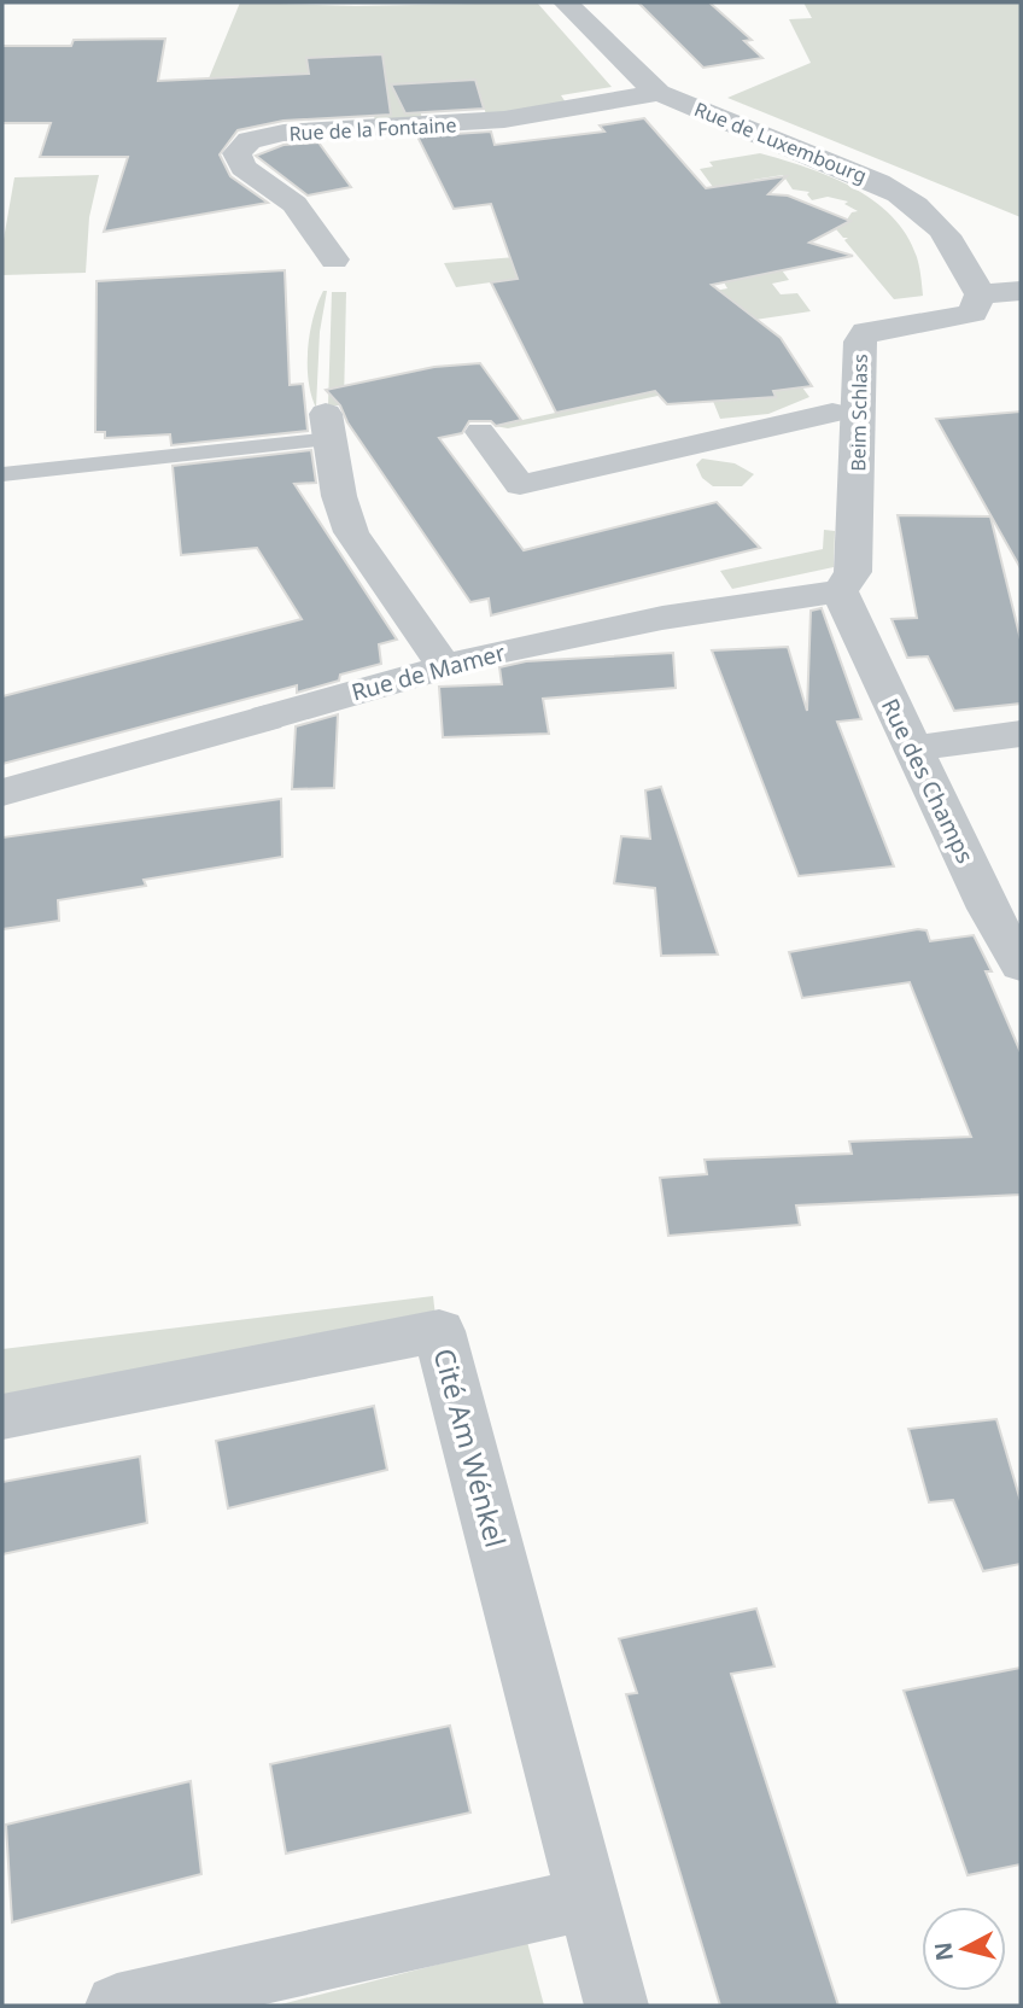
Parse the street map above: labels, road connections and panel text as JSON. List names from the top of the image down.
{
  "streets": {
    "street": [
      "Rue de la Fontaine",
      "Rue de Luxembourg",
      "Beim Schlass",
      "Rue de Mamer",
      "Rue des Champs",
      "Cité Am Wénkel"
    ]
  },
  "crossings": [
    ["Rue de la Fontaine", "Rue de Luxembourg"],
    ["Rue de Luxembourg", "Beim Schlass"],
    ["Beim Schlass", "Rue de Mamer"],
    ["Beim Schlass", "Rue des Champs"],
    ["Rue de Mamer", "Rue des Champs"]
  ],
  "north": "left"
}
